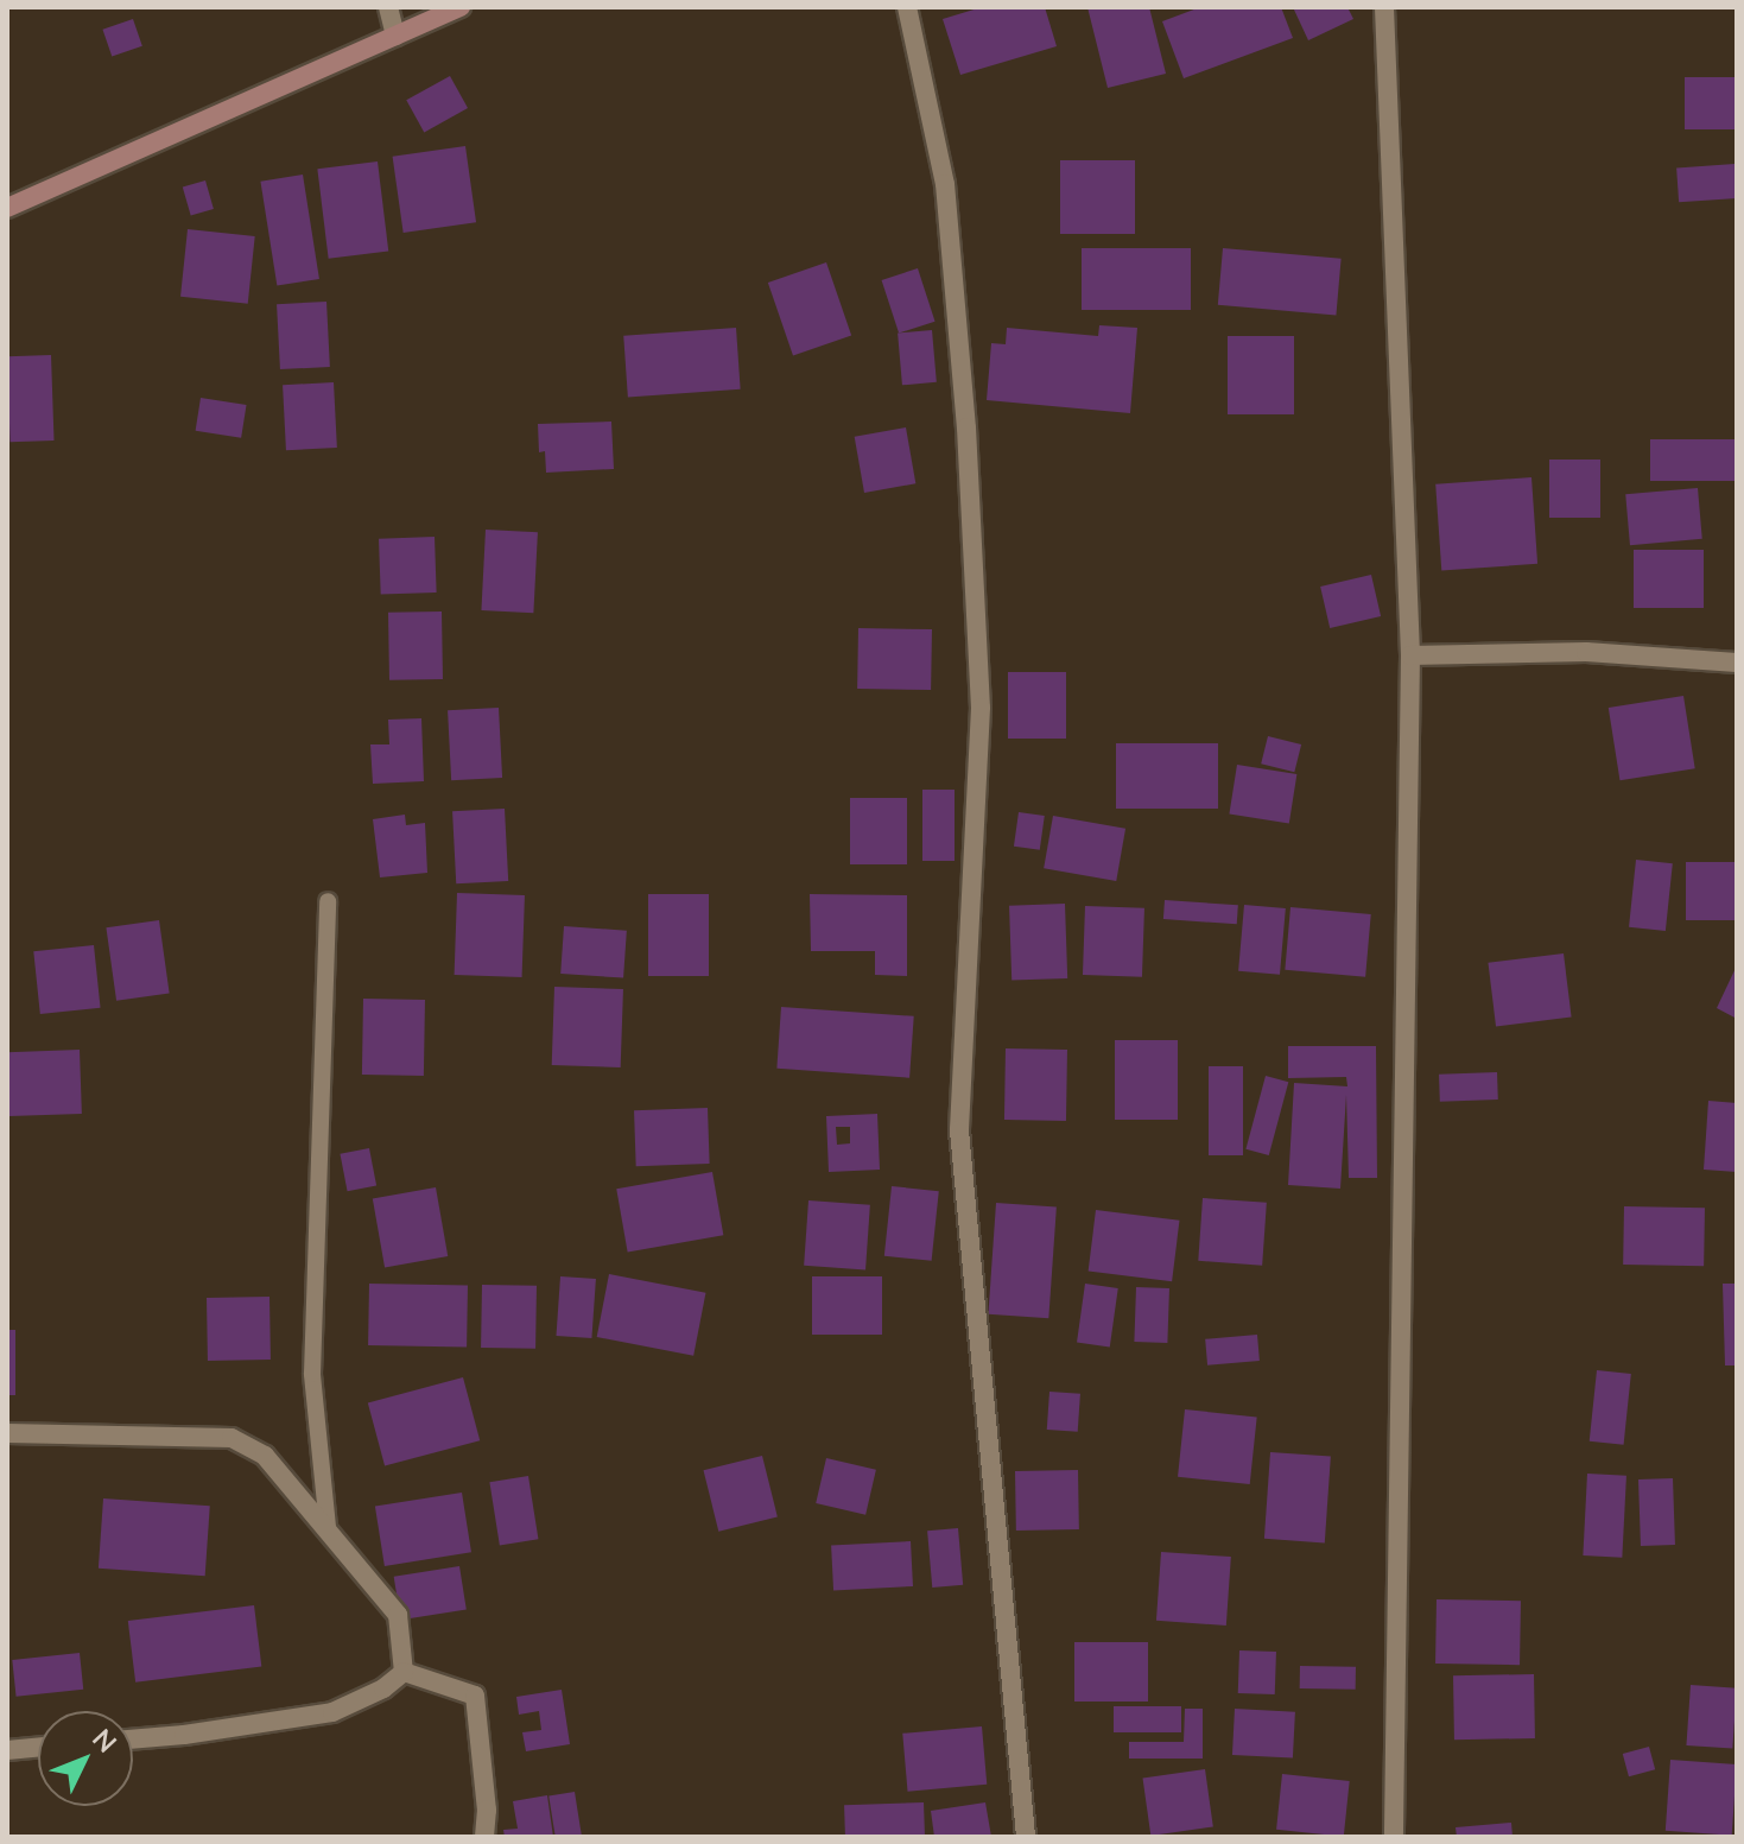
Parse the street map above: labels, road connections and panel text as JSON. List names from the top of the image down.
{
  "north": "top right"
}
